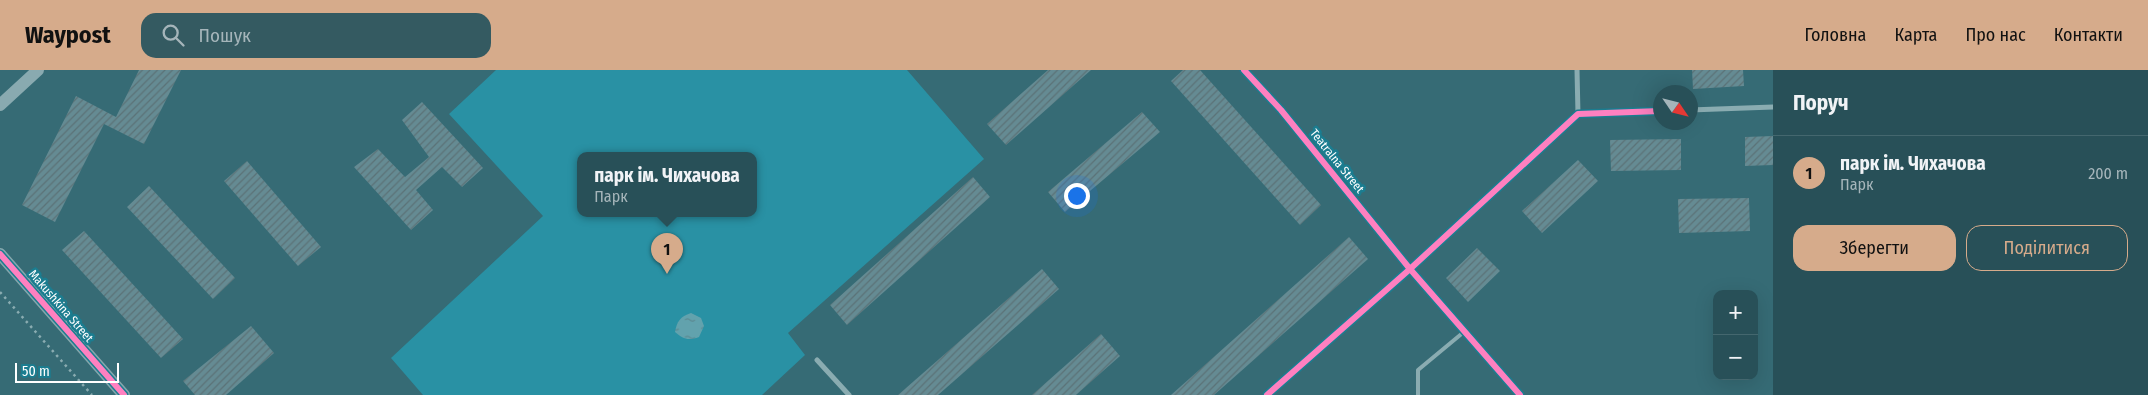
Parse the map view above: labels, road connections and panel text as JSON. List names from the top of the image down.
{
  "streets": {
    "street": ["Teatralna Street", "Makushkina Street"]
  },
  "scale_bar": "50 m",
  "north": "bottom right",
  "page": {
    "header": "Waypost",
    "search": "Пошук",
    "nav": [
      "Головна",
      "Карта",
      "Про нас",
      "Контакти"
    ],
    "heading": "Поруч",
    "list": [
      {
        "mark": "1",
        "name": "парк ім. Чихачова",
        "note": "Парк",
        "value": "200 m"
      }
    ],
    "popup": ["парк ім. Чихачова", "Парк"],
    "buttons": ["Зберегти", "Поділитися"],
    "pins": "1",
    "map_buttons": ["+", "−"],
    "scale": "50 m"
  }
}
